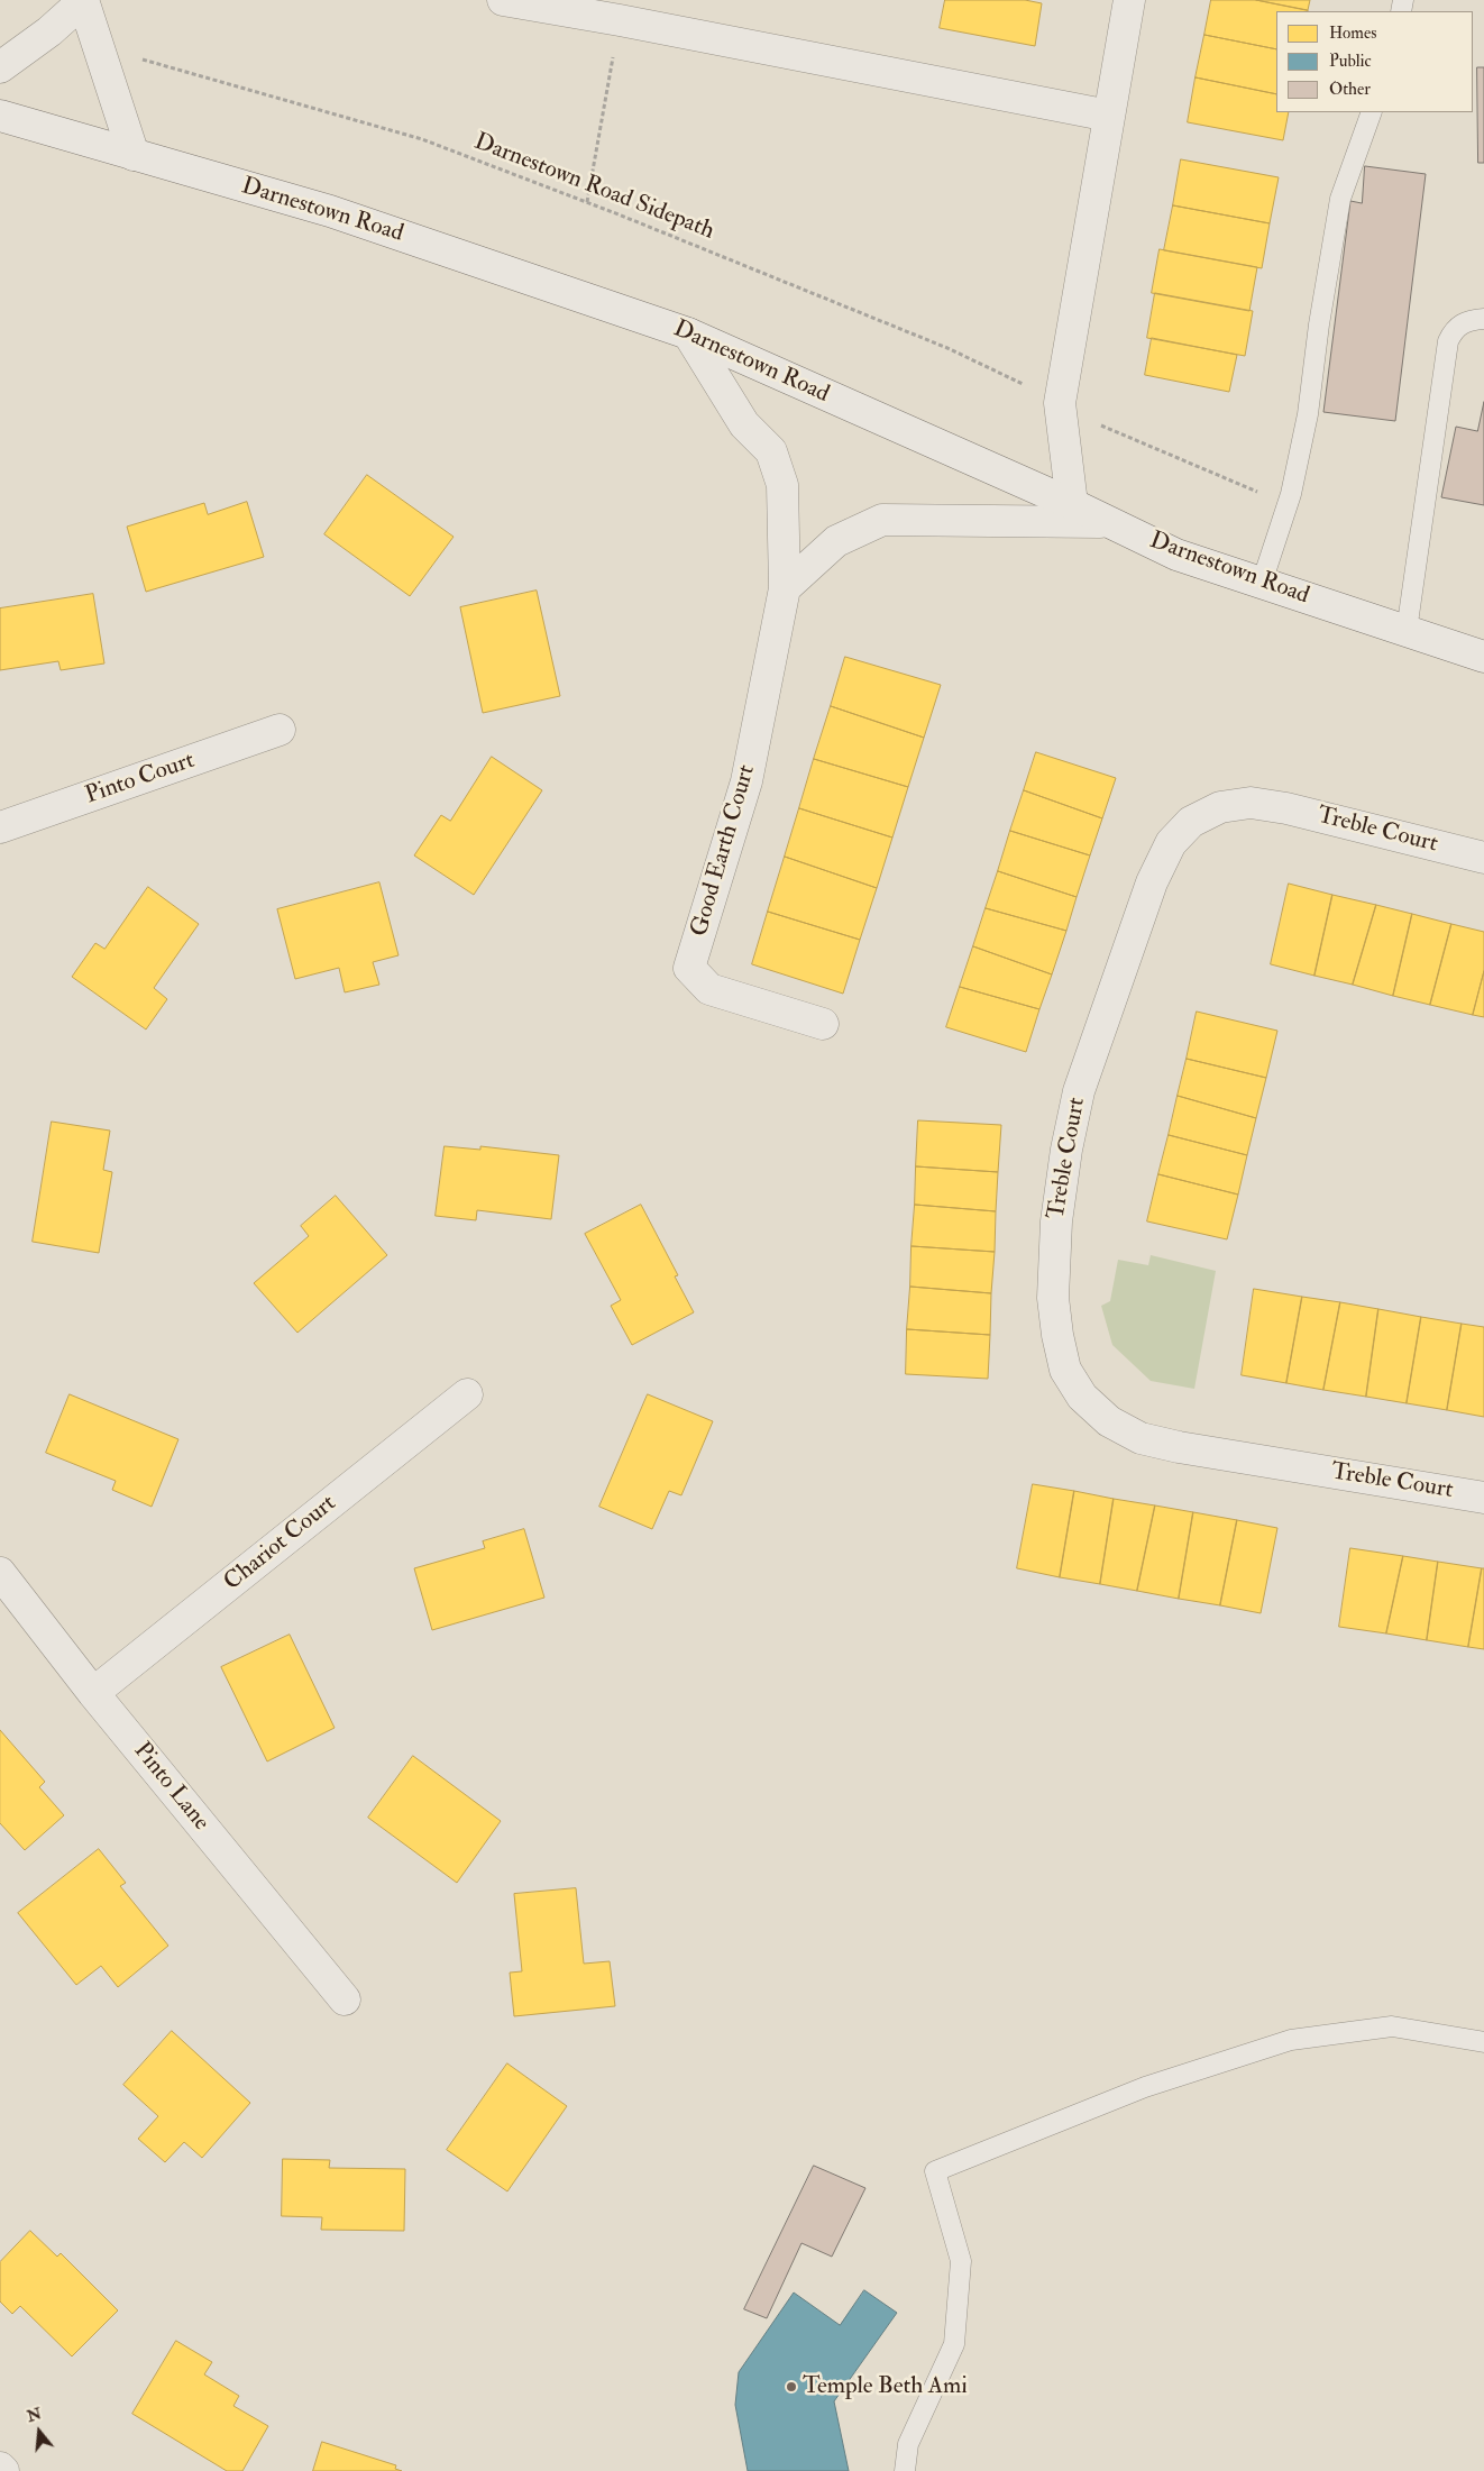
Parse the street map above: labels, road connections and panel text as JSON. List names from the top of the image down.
{
  "streets": {
    "street": [
      "Darnestown Road",
      "Pinto Court",
      "Treble Court",
      "Good Earth Court",
      "Chariot Court",
      "Pinto Lane"
    ],
    "path": ["Darnestown Road Sidepath"]
  },
  "crossings": [
    ["Darnestown Road", "Good Earth Court"],
    ["Chariot Court", "Pinto Lane"]
  ],
  "places": ["Temple Beth Ami"],
  "legend": ["Homes", "Public", "Other"],
  "north": "top"
}
